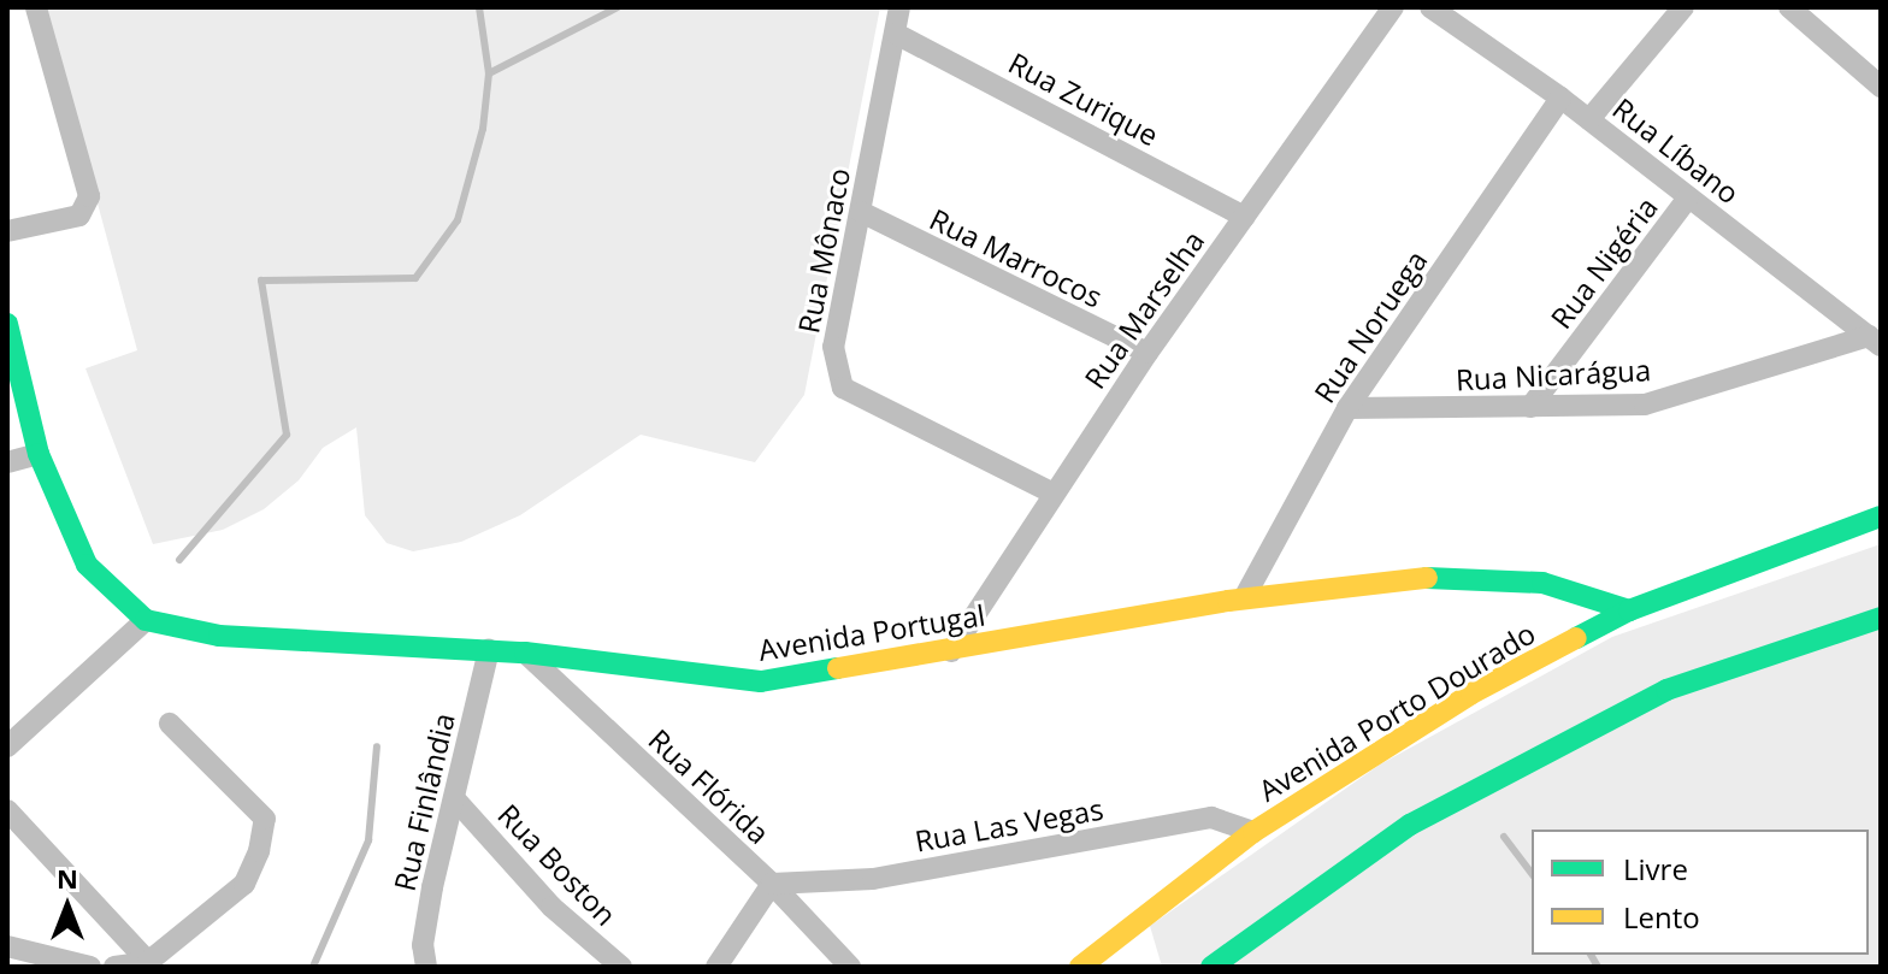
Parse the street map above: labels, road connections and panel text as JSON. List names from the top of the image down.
{
  "streets": {
    "street": [
      "Rua Zurique",
      "Rua Líbano",
      "Rua Mônaco",
      "Rua Marrocos",
      "Rua Nigéria",
      "Rua Marselha",
      "Rua Noruega",
      "Rua Nicarágua",
      "Avenida Portugal",
      "Avenida Porto Dourado",
      "Rua Flórida",
      "Rua Finlândia",
      "Rua Las Vegas",
      "Rua Boston"
    ]
  },
  "crossings": [
    ["Rua Zurique", "Rua Mônaco"],
    ["Rua Zurique", "Rua Marselha"],
    ["Rua Líbano", "Rua Nigéria"],
    ["Rua Líbano", "Rua Noruega"],
    ["Rua Líbano", "Rua Nicarágua"],
    ["Rua Mônaco", "Rua Marrocos"],
    ["Rua Mônaco", "Rua Marselha"],
    ["Rua Marrocos", "Rua Marselha"],
    ["Rua Nigéria", "Rua Nicarágua"],
    ["Rua Marselha", "Avenida Portugal"],
    ["Rua Noruega", "Rua Nicarágua"],
    ["Rua Noruega", "Avenida Portugal"],
    ["Avenida Portugal", "Avenida Porto Dourado"],
    ["Avenida Portugal", "Rua Flórida"],
    ["Avenida Portugal", "Rua Finlândia"],
    ["Avenida Porto Dourado", "Rua Las Vegas"],
    ["Rua Flórida", "Rua Las Vegas"],
    ["Rua Finlândia", "Rua Boston"]
  ],
  "legend": ["Livre", "Lento"],
  "north": "top"
}
